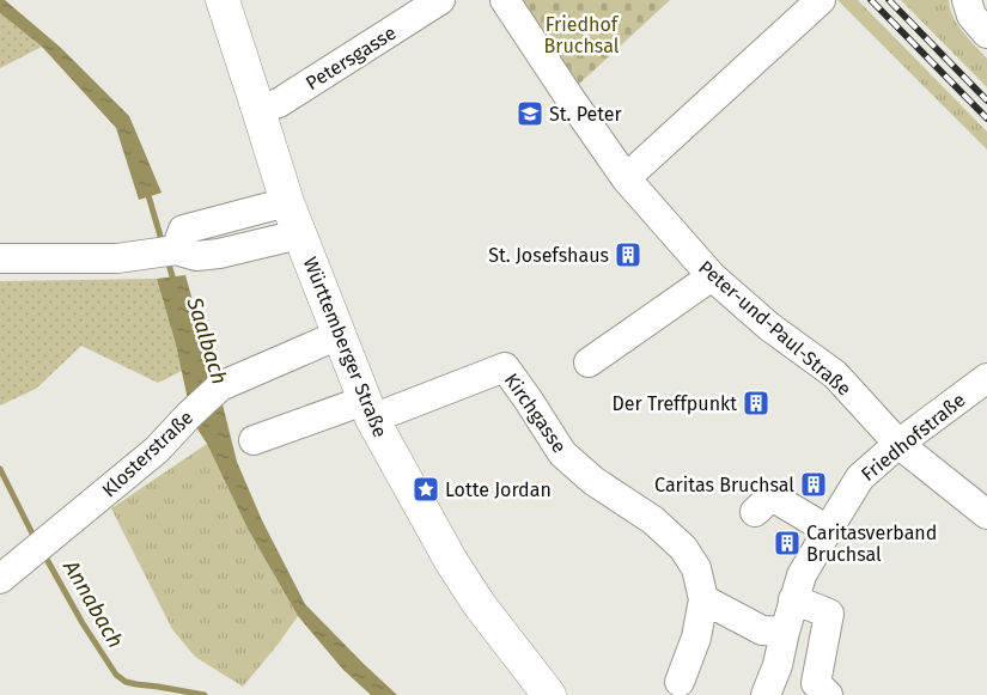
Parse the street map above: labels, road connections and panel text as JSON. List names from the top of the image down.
{
  "streets": {
    "main road": ["Württemberger Straße"],
    "street": [
      "Petersgasse",
      "Peter-und-Paul-Straße",
      "Kirchgasse",
      "Friedhofstraße",
      "Klosterstraße"
    ]
  },
  "crossings": [
    ["Petersgasse", "Württemberger Straße"],
    ["Peter-und-Paul-Straße", "Friedhofstraße"],
    ["Württemberger Straße", "Kirchgasse"],
    ["Württemberger Straße", "Klosterstraße"]
  ],
  "water": ["Saalbach", "Annabach"],
  "parks": ["Friedhof Bruchsal"],
  "places": {
    "school or university": ["St. Peter"],
    "building": [
      "St. Josefshaus",
      "Der Treffpunkt",
      "Caritas Bruchsal",
      "Caritasverband Bruchsal"
    ],
    "place": ["Lotte Jordan"]
  }
}
